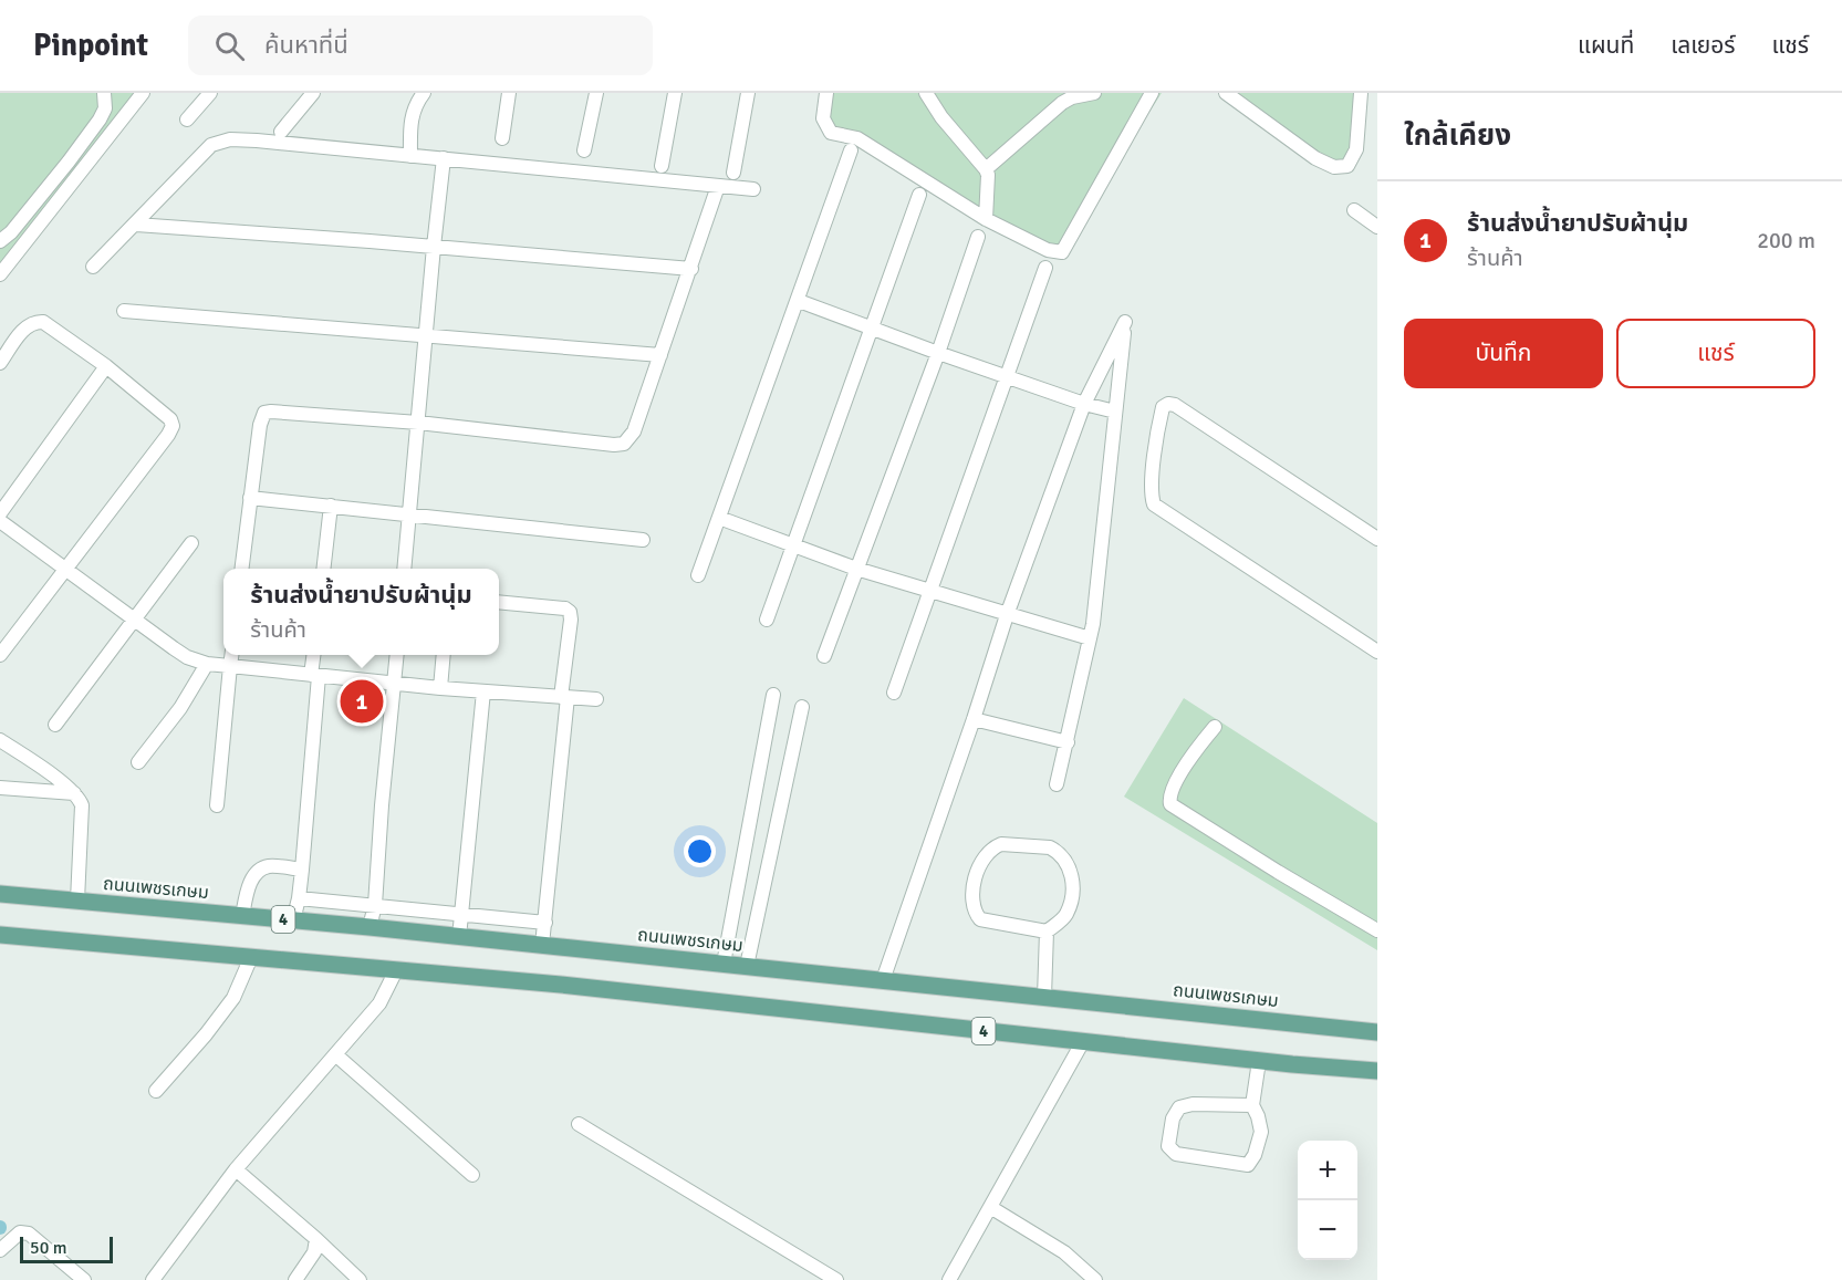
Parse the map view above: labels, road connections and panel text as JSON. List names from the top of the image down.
{
  "streets": {
    "main road": ["ถนนเพชรเกษม", "4"]
  },
  "scale_bar": "50 m",
  "page": {
    "header": "Pinpoint",
    "search": "ค้นหาที่นี่",
    "nav": ["แผนที่", "เลเยอร์", "แชร์"],
    "heading": "ใกล้เคียง",
    "list": [
      {
        "mark": "1",
        "name": "ร้านส่งน้ำยาปรับผ้านุ่ม",
        "note": "ร้านค้า",
        "value": "200 m"
      }
    ],
    "buttons": ["บันทึก", "แชร์"],
    "popup": ["ร้านส่งน้ำยาปรับผ้านุ่ม", "ร้านค้า"],
    "pins": "1",
    "map_buttons": ["+", "−"],
    "scale": "50 m"
  }
}
